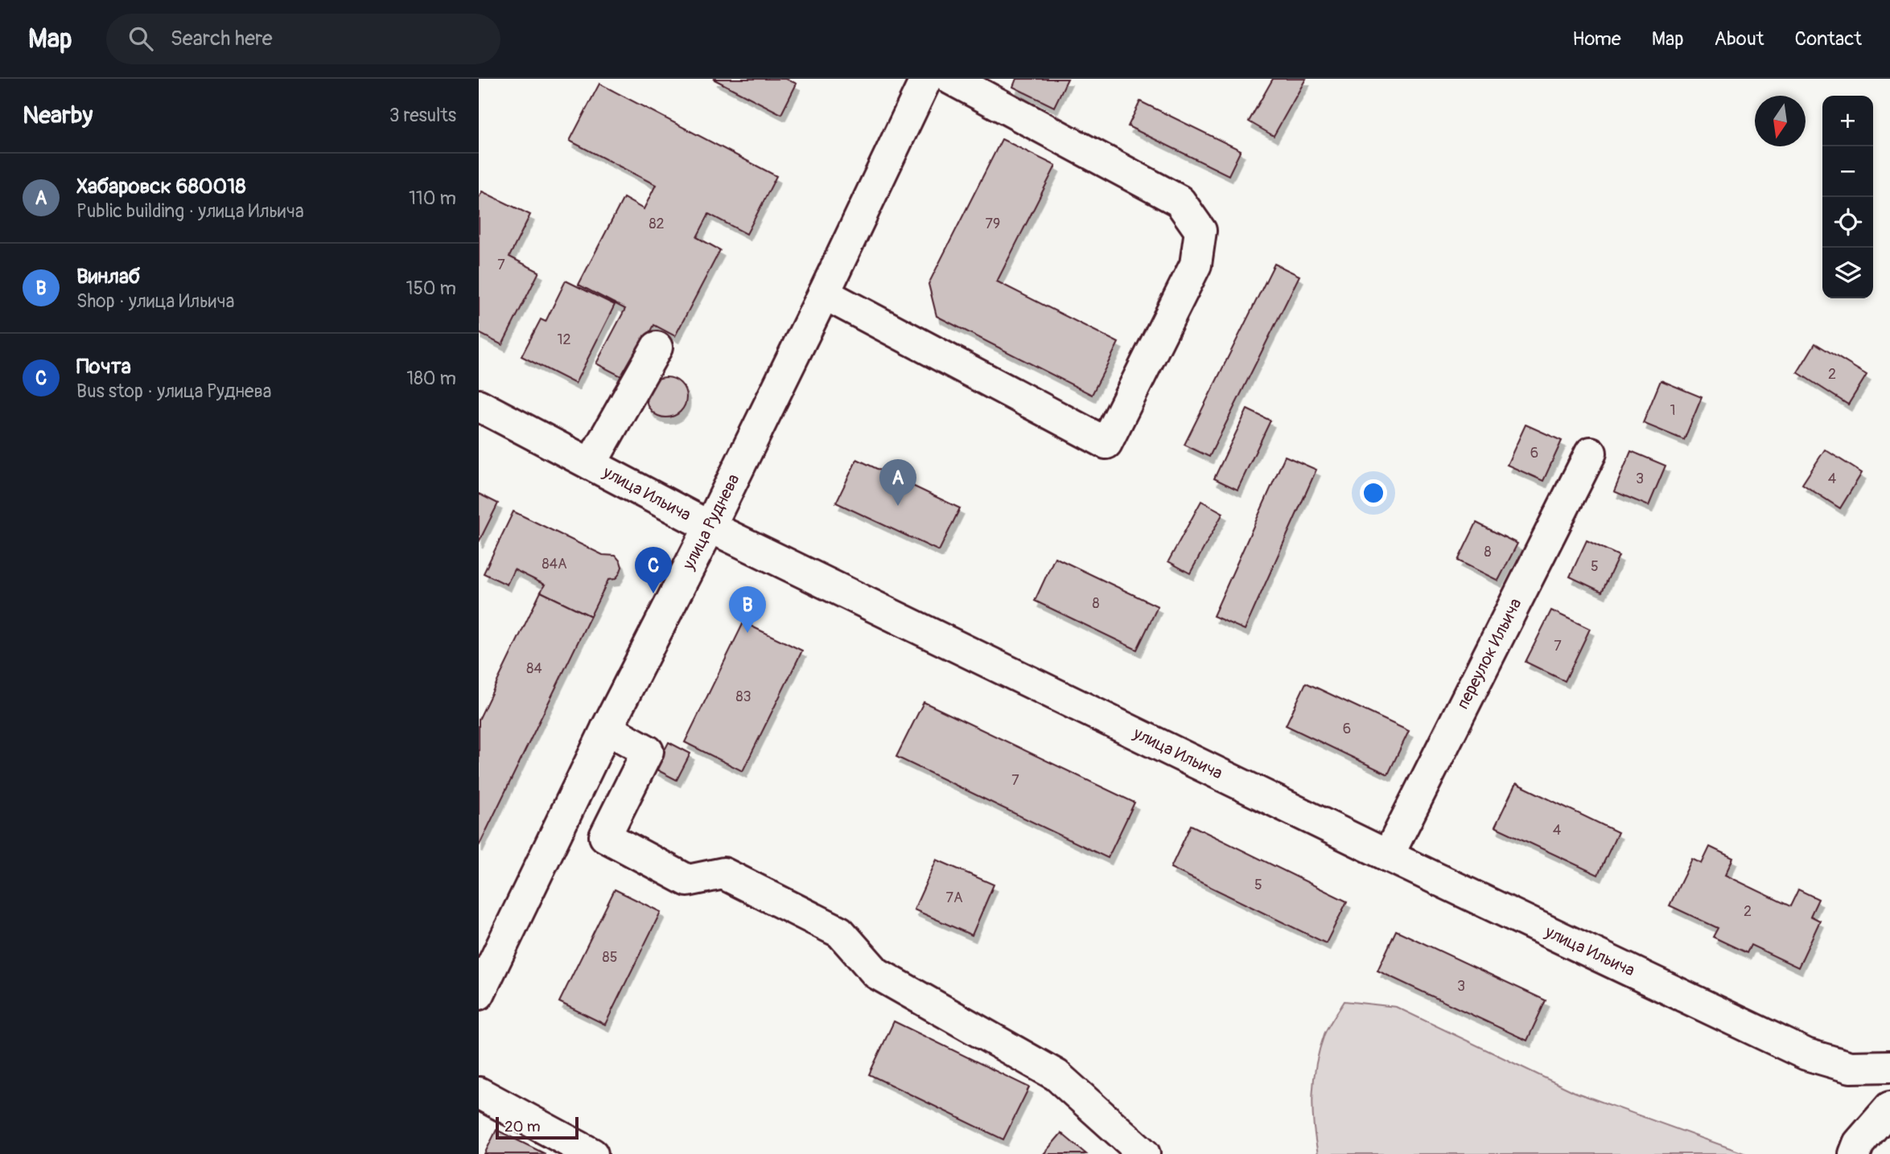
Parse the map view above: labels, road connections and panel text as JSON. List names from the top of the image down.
{
  "streets": {
    "street": ["улица Ильича", "улица Руднева", "переулок Ильича"]
  },
  "crossings": [
    ["улица Ильича", "улица Руднева"],
    ["улица Ильича", "переулок Ильича"]
  ],
  "house_numbers": [
    "82",
    "79",
    "7",
    "12",
    "2",
    "1",
    "6",
    "3",
    "4",
    "8",
    "84А",
    "5",
    "8",
    "7",
    "84",
    "83",
    "6",
    "7",
    "4",
    "5",
    "7А",
    "2",
    "85",
    "3"
  ],
  "scale_bar": "20 m",
  "north": "bottom",
  "page": {
    "header": "Map",
    "search": "Search here",
    "nav": [
      "Home",
      "Map",
      "About",
      "Contact"
    ],
    "heading": ["Nearby", "3 results"],
    "map_buttons": ["+", "−"],
    "list": [
      {
        "mark": "A",
        "name": "Хабаровск 680018",
        "note": "Public building · улица Ильича",
        "value": "110 m"
      },
      {
        "mark": "B",
        "name": "Винлаб",
        "note": "Shop · улица Ильича",
        "value": "150 m"
      },
      {
        "mark": "C",
        "name": "Почта",
        "note": "Bus stop · улица Руднева",
        "value": "180 m"
      }
    ],
    "pins": ["A", "C", "B"],
    "scale": "20 m"
  }
}
